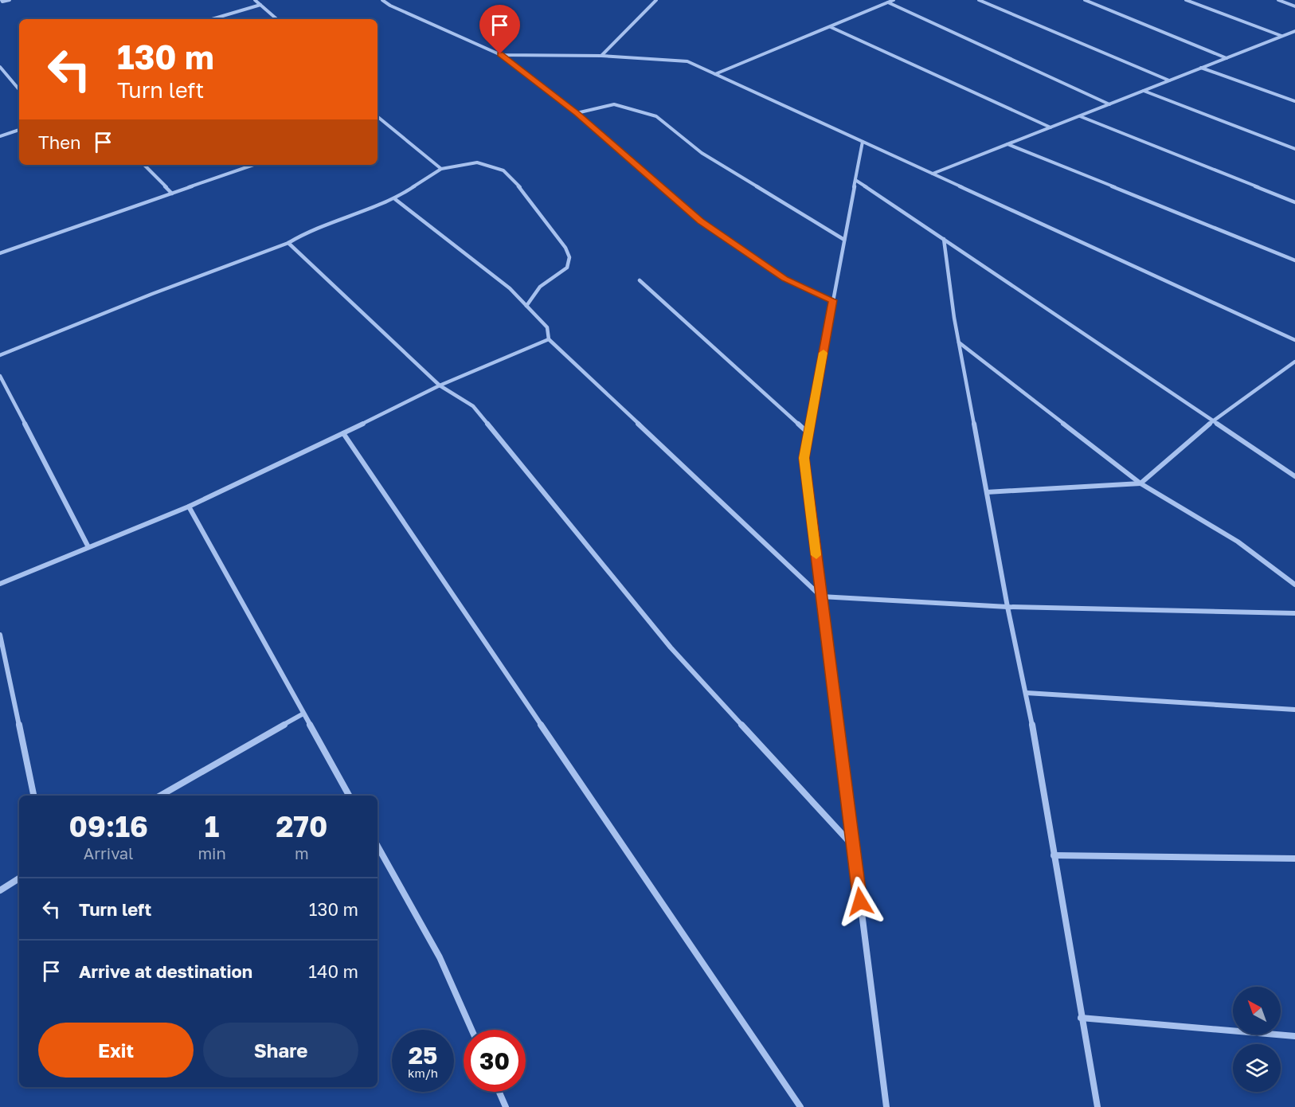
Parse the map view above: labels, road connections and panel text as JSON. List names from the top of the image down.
{
  "north": "top left",
  "page": {
    "turn": ["130 m", "Turn left"],
    "then": "Then",
    "eta": [
      "09:16",
      "Arrival",
      "1",
      "min",
      "270",
      "m"
    ],
    "list": [
      {
        "name": "Turn left",
        "value": "130 m"
      },
      {
        "name": "Arrive at destination",
        "value": "140 m"
      }
    ],
    "buttons": ["Exit", "Share"],
    "speed": "25 km/h",
    "limit": "30"
  }
}
